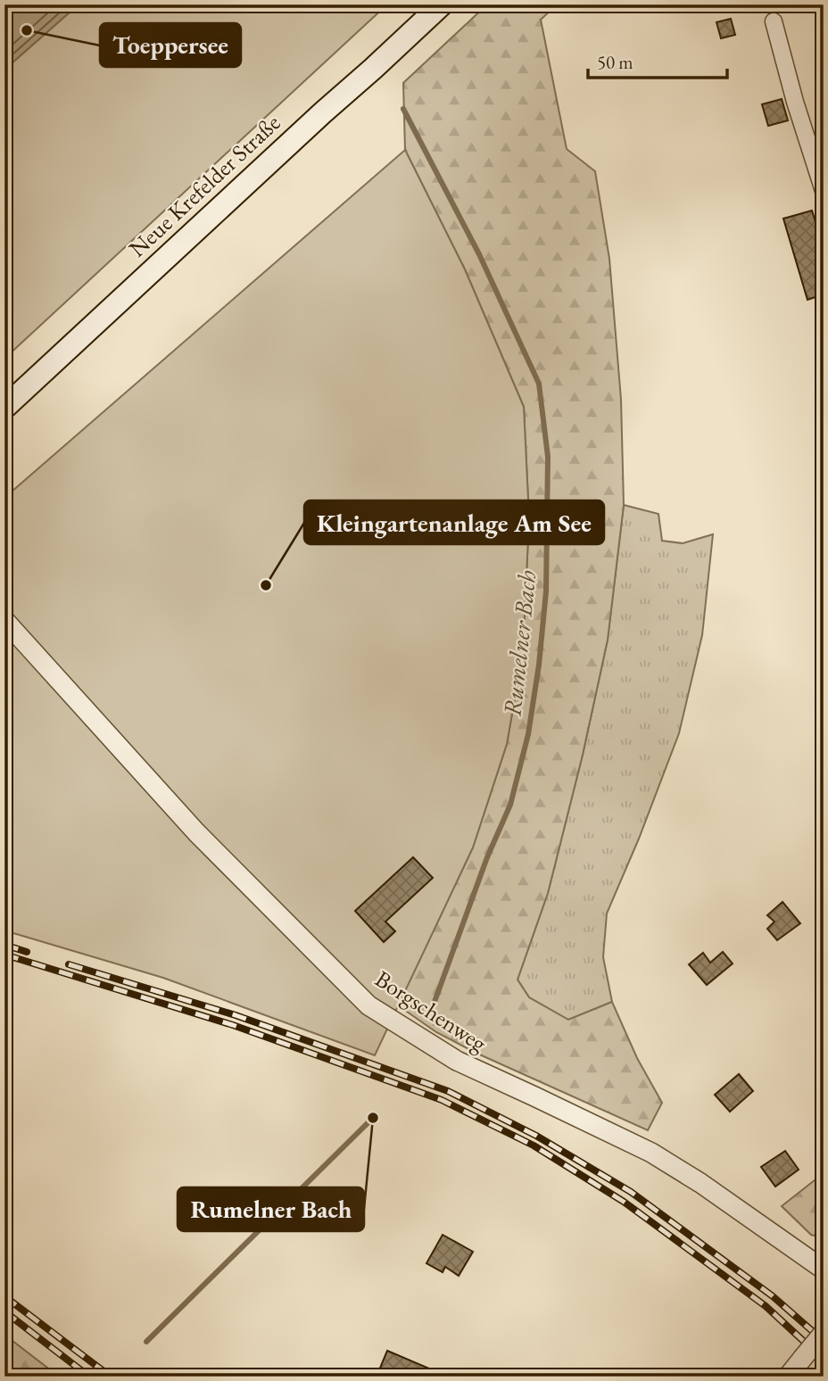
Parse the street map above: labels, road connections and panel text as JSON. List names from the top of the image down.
{
  "streets": {
    "main road": ["Neue Krefelder Straße"],
    "street": ["Borgschenweg"]
  },
  "water": ["Rumelner Bach"],
  "places": ["Toeppersee", "Kleingartenanlage Am See", "Rumelner Bach"],
  "scale_bar": "50 m"
}
